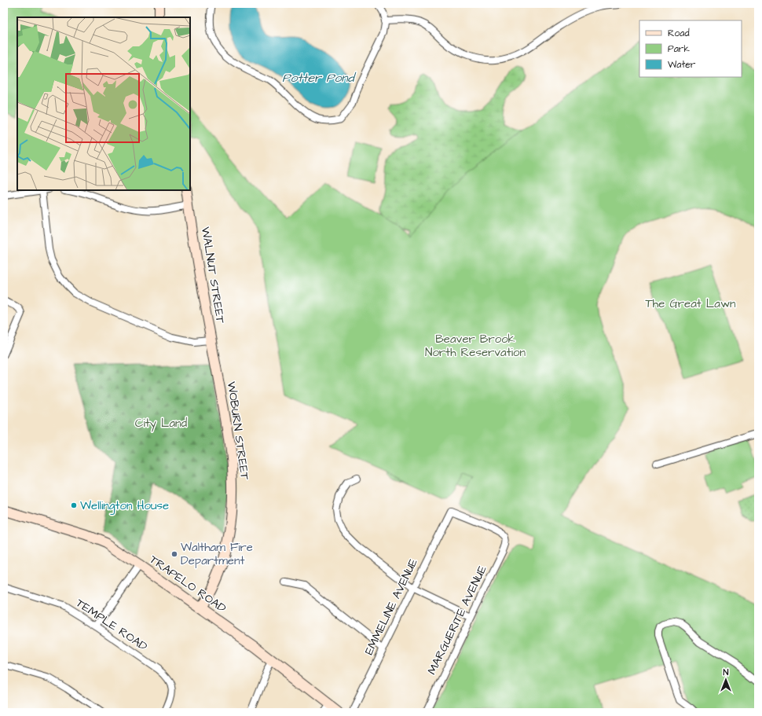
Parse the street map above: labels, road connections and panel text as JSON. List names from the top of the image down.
{
  "streets": {
    "street": [
      "WALNUT STREET",
      "WOBURN STREET",
      "TRAPELO ROAD",
      "EMMELINE AVENUE",
      "MARGUERITE AVENUE",
      "TEMPLE ROAD"
    ]
  },
  "crossings": [
    ["WALNUT STREET", "WOBURN STREET"],
    ["WOBURN STREET", "TRAPELO ROAD"],
    ["EMMELINE AVENUE", "MARGUERITE AVENUE"]
  ],
  "water": ["Potter Pond"],
  "parks": ["The Great Lawn", "Beaver Brook North Reservation", "City Land"],
  "places": ["Wellington House", "Waltham Fire Department"],
  "legend": ["Road", "Park", "Water"],
  "north": "top"
}
